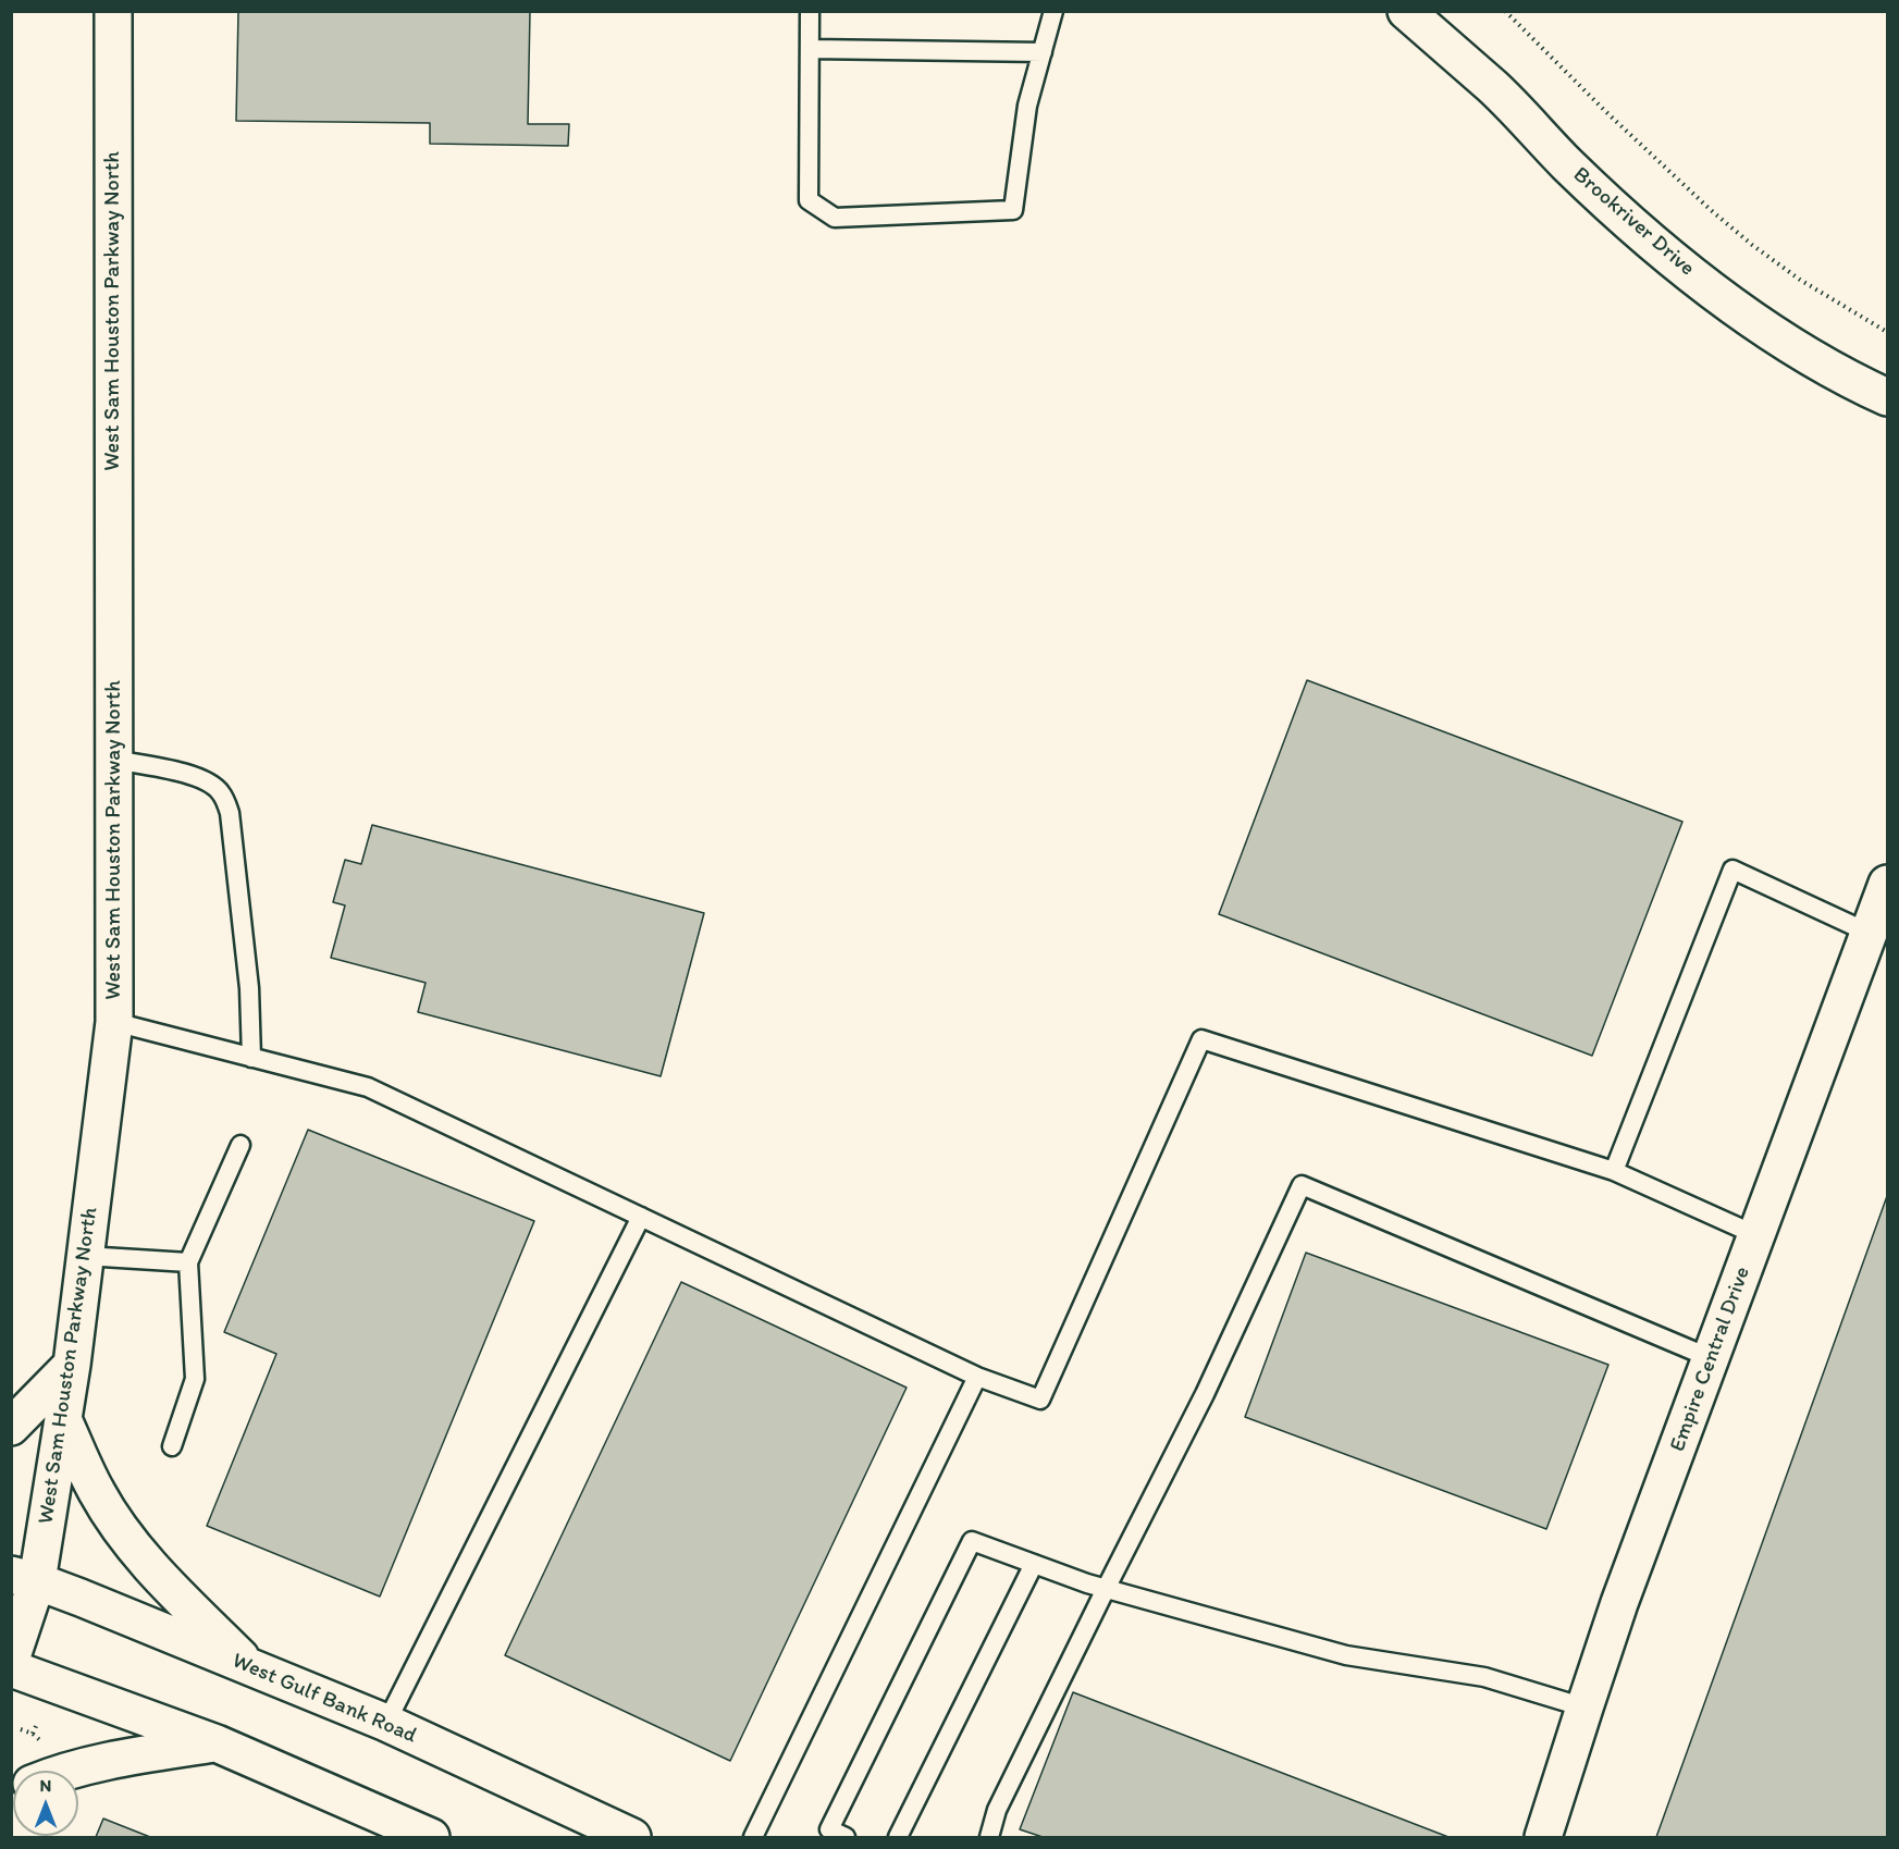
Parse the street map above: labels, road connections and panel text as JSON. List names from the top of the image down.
{
  "streets": {
    "main road": [
      "Brookriver Drive",
      "West Sam Houston Parkway North",
      "Empire Central Drive",
      "West Gulf Bank Road"
    ]
  },
  "crossings": [
    ["West Sam Houston Parkway North", "West Gulf Bank Road"]
  ],
  "north": "top"
}
